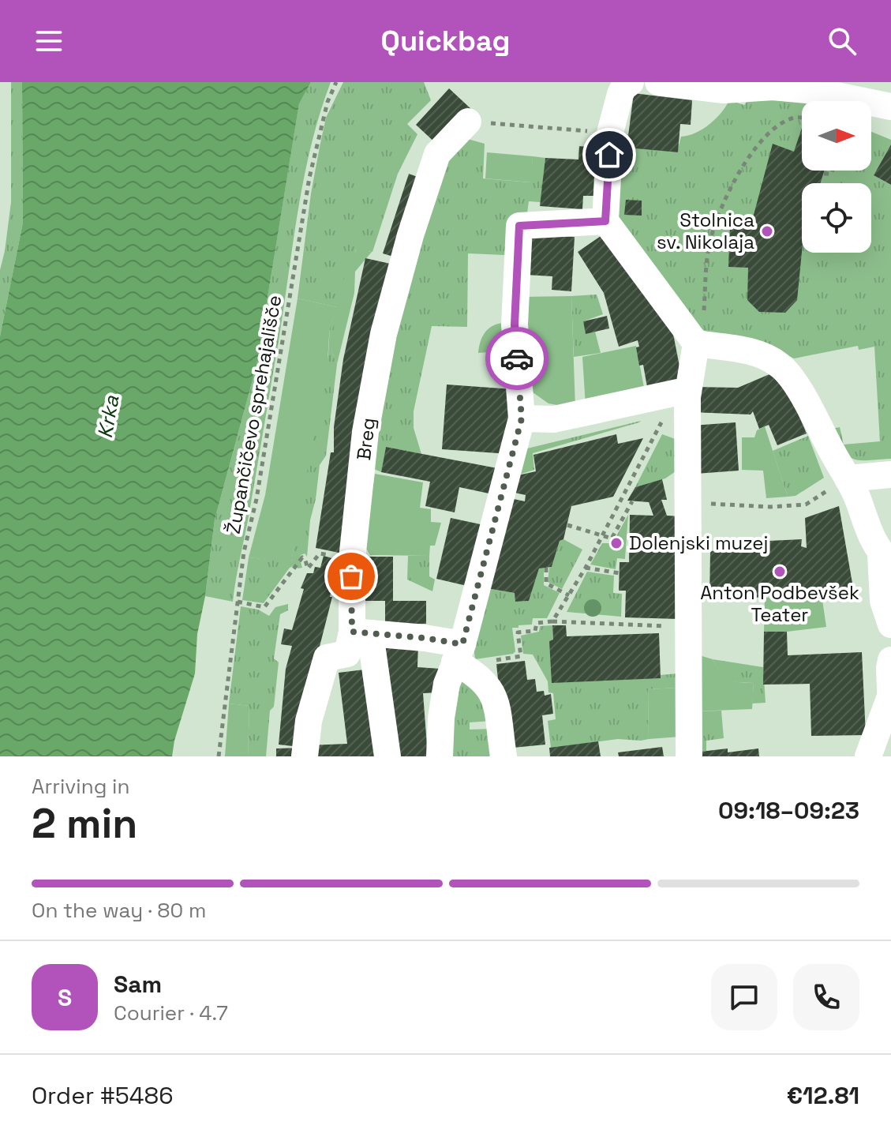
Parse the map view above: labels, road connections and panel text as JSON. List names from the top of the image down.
{
  "streets": {
    "street": ["Breg"],
    "path": ["Župančičevo sprehajališče"]
  },
  "water": ["Krka"],
  "places": ["Stolnica sv. Nikolaja", "Dolenjski muzej", "Anton Podbevšek Teater"],
  "north": "right",
  "page": {
    "header": "Quickbag",
    "heading": ["2 min", "Arriving in", "09:18–09:23"],
    "panel": [
      "Sam",
      "Courier · 4.7",
      "Order #5486",
      "€12.81"
    ],
    "bar": "On the way · 80 m",
    "round": "S"
  }
}
